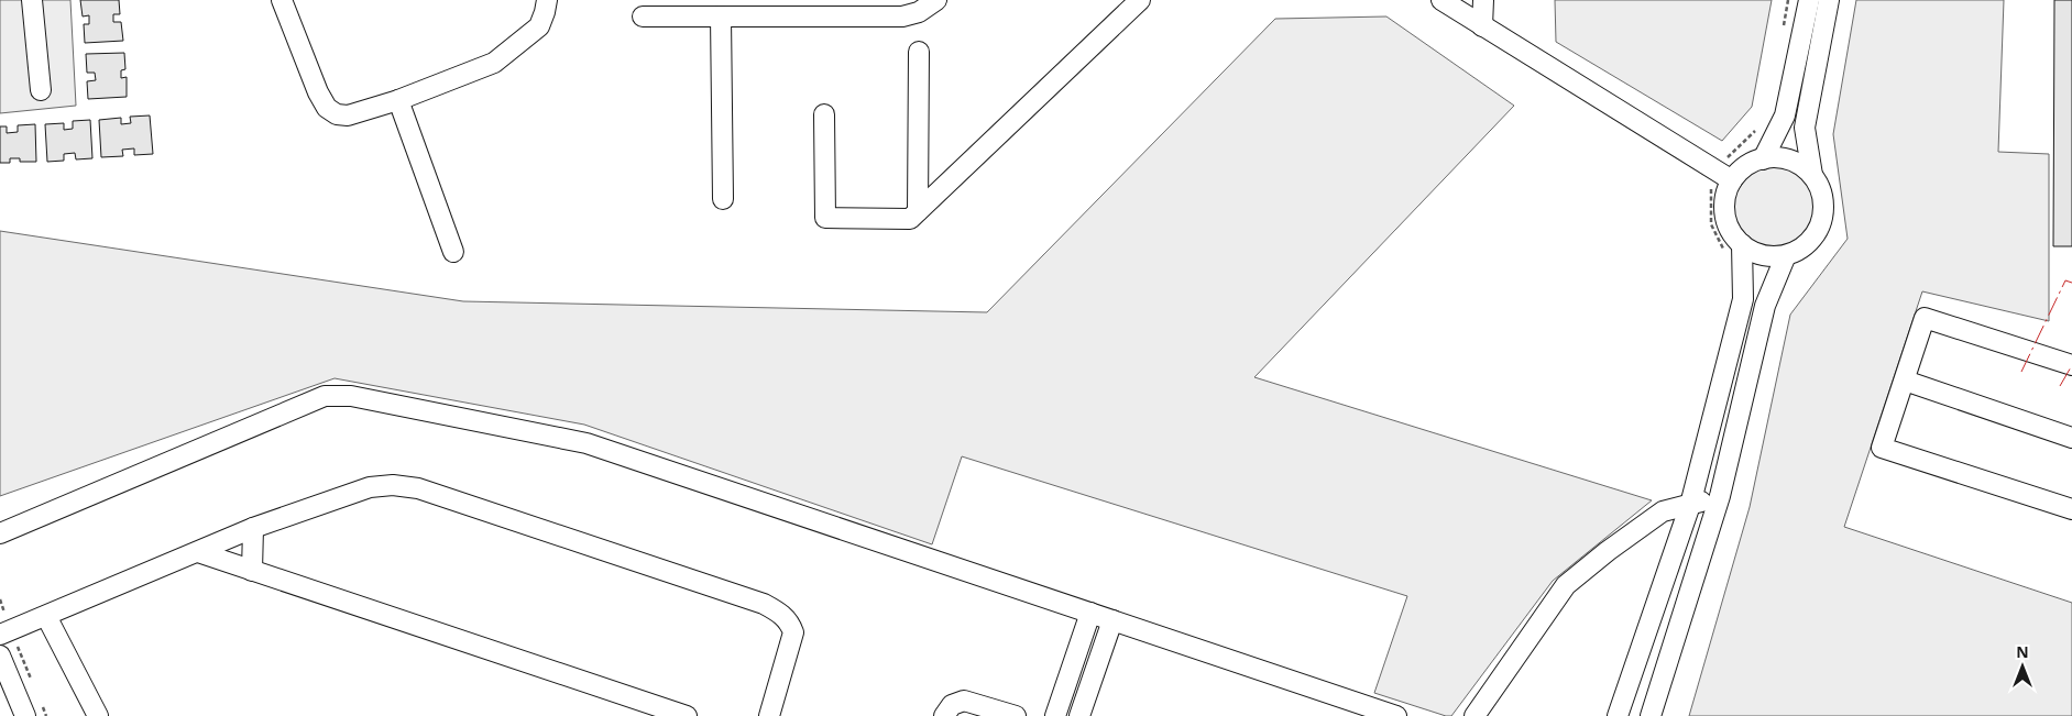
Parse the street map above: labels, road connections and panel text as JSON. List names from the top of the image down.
{
  "north": "top"
}
